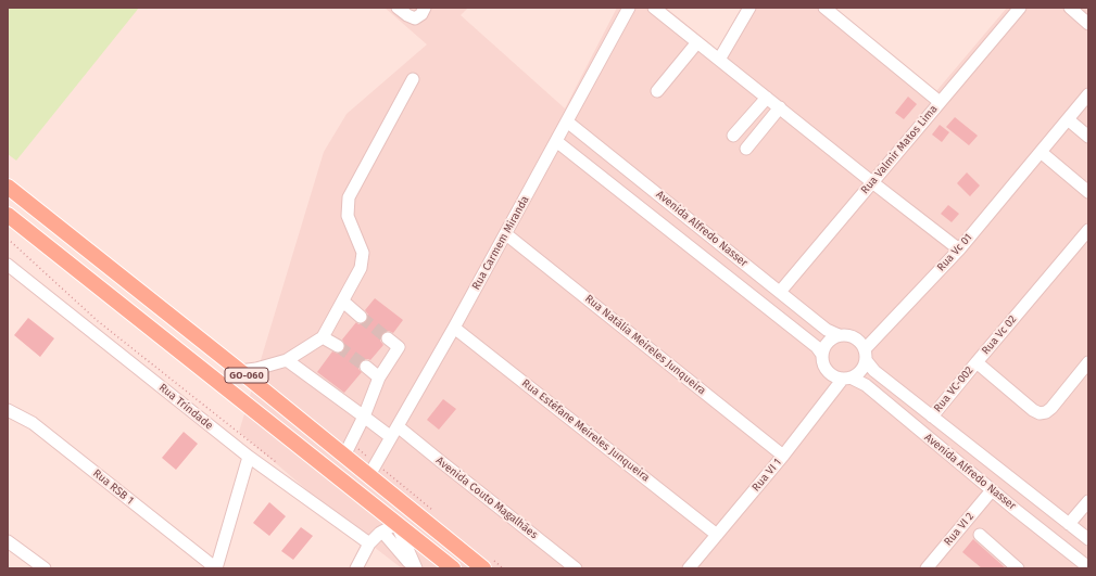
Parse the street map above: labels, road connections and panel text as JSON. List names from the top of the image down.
{
  "streets": {
    "main road": ["GO-060"],
    "street": [
      "Rua Valmir Matos Lima",
      "Avenida Alfredo Nasser",
      "Rua Carmem Miranda",
      "Rua Vc 01",
      "Rua Vc 02",
      "Rua Natália Meireles Junqueira",
      "Rua VC-002",
      "Rua Trindade",
      "Rua Estéfane Meireles Junqueira",
      "Rua VI 1",
      "Rua RSB 1",
      "Avenida Couto Magalhães",
      "Rua VI 2"
    ]
  },
  "crossings": [
    ["Rua Valmir Matos Lima", "Avenida Alfredo Nasser"],
    ["Avenida Alfredo Nasser", "Rua Carmem Miranda"],
    ["Avenida Alfredo Nasser", "Rua Vc 01"],
    ["Avenida Alfredo Nasser", "Rua VC-002"],
    ["Avenida Alfredo Nasser", "Rua VI 1"],
    ["Avenida Alfredo Nasser", "Rua VI 2"],
    ["Rua Carmem Miranda", "Rua Natália Meireles Junqueira"],
    ["Rua Carmem Miranda", "GO-060"],
    ["Rua Carmem Miranda", "Rua Estéfane Meireles Junqueira"],
    ["Rua Carmem Miranda", "Avenida Couto Magalhães"],
    ["Rua Vc 01", "Rua VI 1"],
    ["Rua Vc 02", "Rua VC-002"],
    ["Rua Natália Meireles Junqueira", "Rua VI 1"],
    ["Rua Estéfane Meireles Junqueira", "Rua VI 1"]
  ]
}
